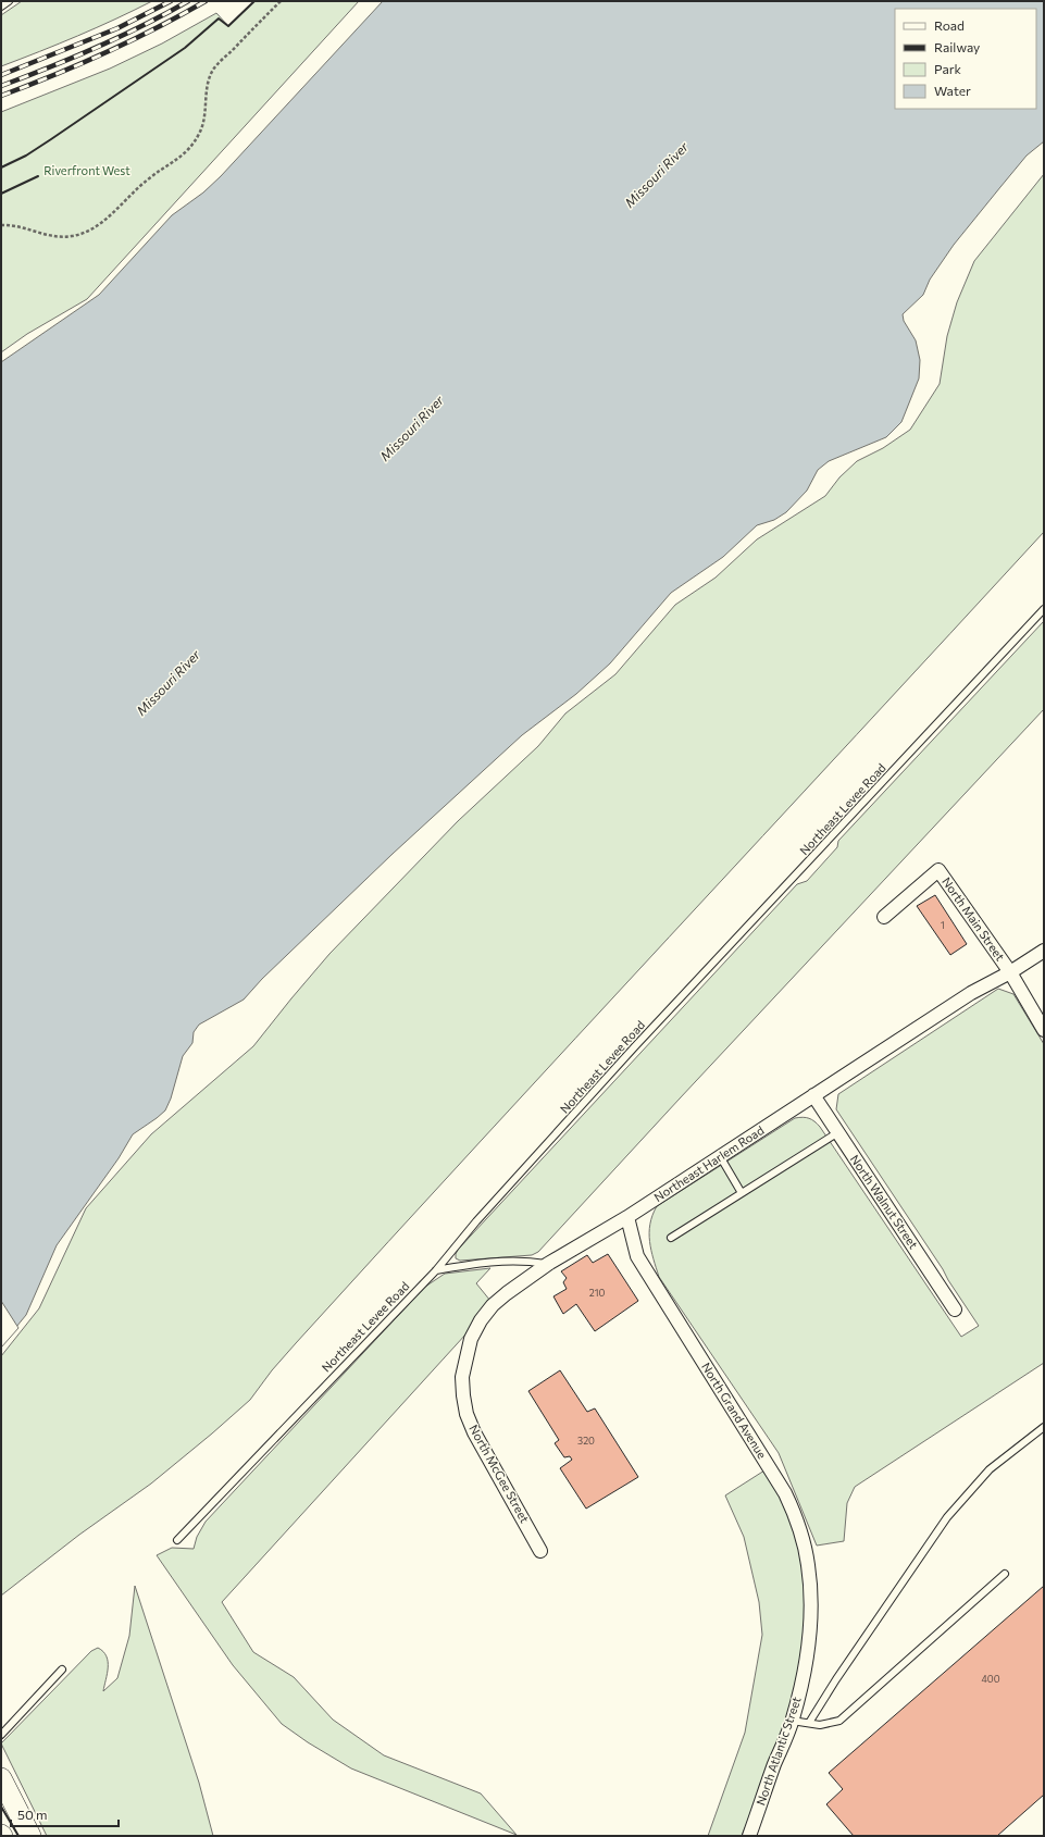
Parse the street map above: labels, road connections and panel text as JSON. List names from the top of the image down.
{
  "streets": {
    "street": [
      "North Main Street",
      "Northeast Harlem Road",
      "North Walnut Street",
      "North Grand Avenue",
      "North McGee Street",
      "North Atlantic Street"
    ],
    "lane": ["Northeast Levee Road"]
  },
  "crossings": [
    ["North Main Street", "Northeast Harlem Road"],
    ["Northeast Harlem Road", "North Walnut Street"],
    ["Northeast Harlem Road", "North Grand Avenue"],
    ["Northeast Harlem Road", "North McGee Street"],
    ["North Grand Avenue", "North Atlantic Street"]
  ],
  "water": ["Missouri River"],
  "parks": ["Riverfront West"],
  "house_numbers": [
    "1",
    "210",
    "320",
    "400"
  ],
  "legend": [
    "Road",
    "Railway",
    "Park",
    "Water"
  ],
  "scale_bar": "50 m"
}
